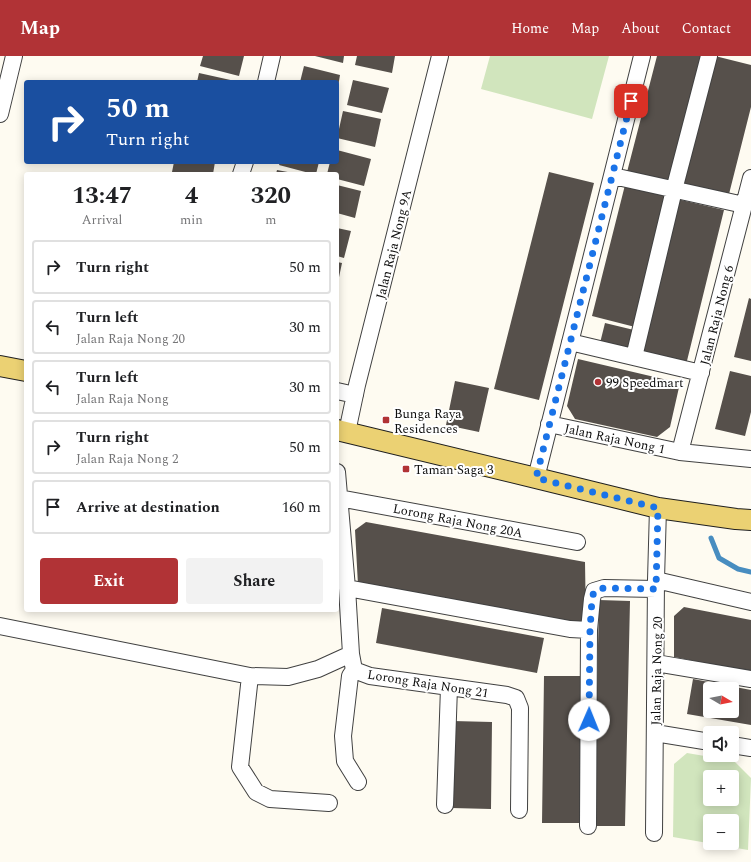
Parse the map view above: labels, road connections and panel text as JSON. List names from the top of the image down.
{
  "streets": {
    "street": [
      "Jalan Raja Nong 9A",
      "Jalan Raja Nong 6",
      "Jalan Raja Nong 1",
      "Lorong Raja Nong 20A",
      "Jalan Raja Nong 20",
      "Lorong Raja Nong 21"
    ]
  },
  "crossings": [
    ["Jalan Raja Nong 6", "Jalan Raja Nong 1"],
    ["Lorong Raja Nong 20A", "Lorong Raja Nong 21"]
  ],
  "places": {
    "other": ["99 Speedmart"],
    "transit": ["Bunga Raya Residences", "Taman Saga 3"]
  },
  "north": "right",
  "page": {
    "header": "Map",
    "nav": [
      "Home",
      "Map",
      "About",
      "Contact"
    ],
    "turn": ["50 m", "Turn right"],
    "eta": [
      "13:47",
      "Arrival",
      "4",
      "min",
      "320",
      "m"
    ],
    "list": [
      {
        "name": "Turn right",
        "value": "50 m"
      },
      {
        "name": "Turn left",
        "note": "Jalan Raja Nong 20",
        "value": "30 m"
      },
      {
        "name": "Turn left",
        "note": "Jalan Raja Nong",
        "value": "30 m"
      },
      {
        "name": "Turn right",
        "note": "Jalan Raja Nong 2",
        "value": "50 m"
      },
      {
        "name": "Arrive at destination",
        "value": "160 m"
      }
    ],
    "buttons": ["Exit", "Share"],
    "map_buttons": ["+", "−"]
  }
}
